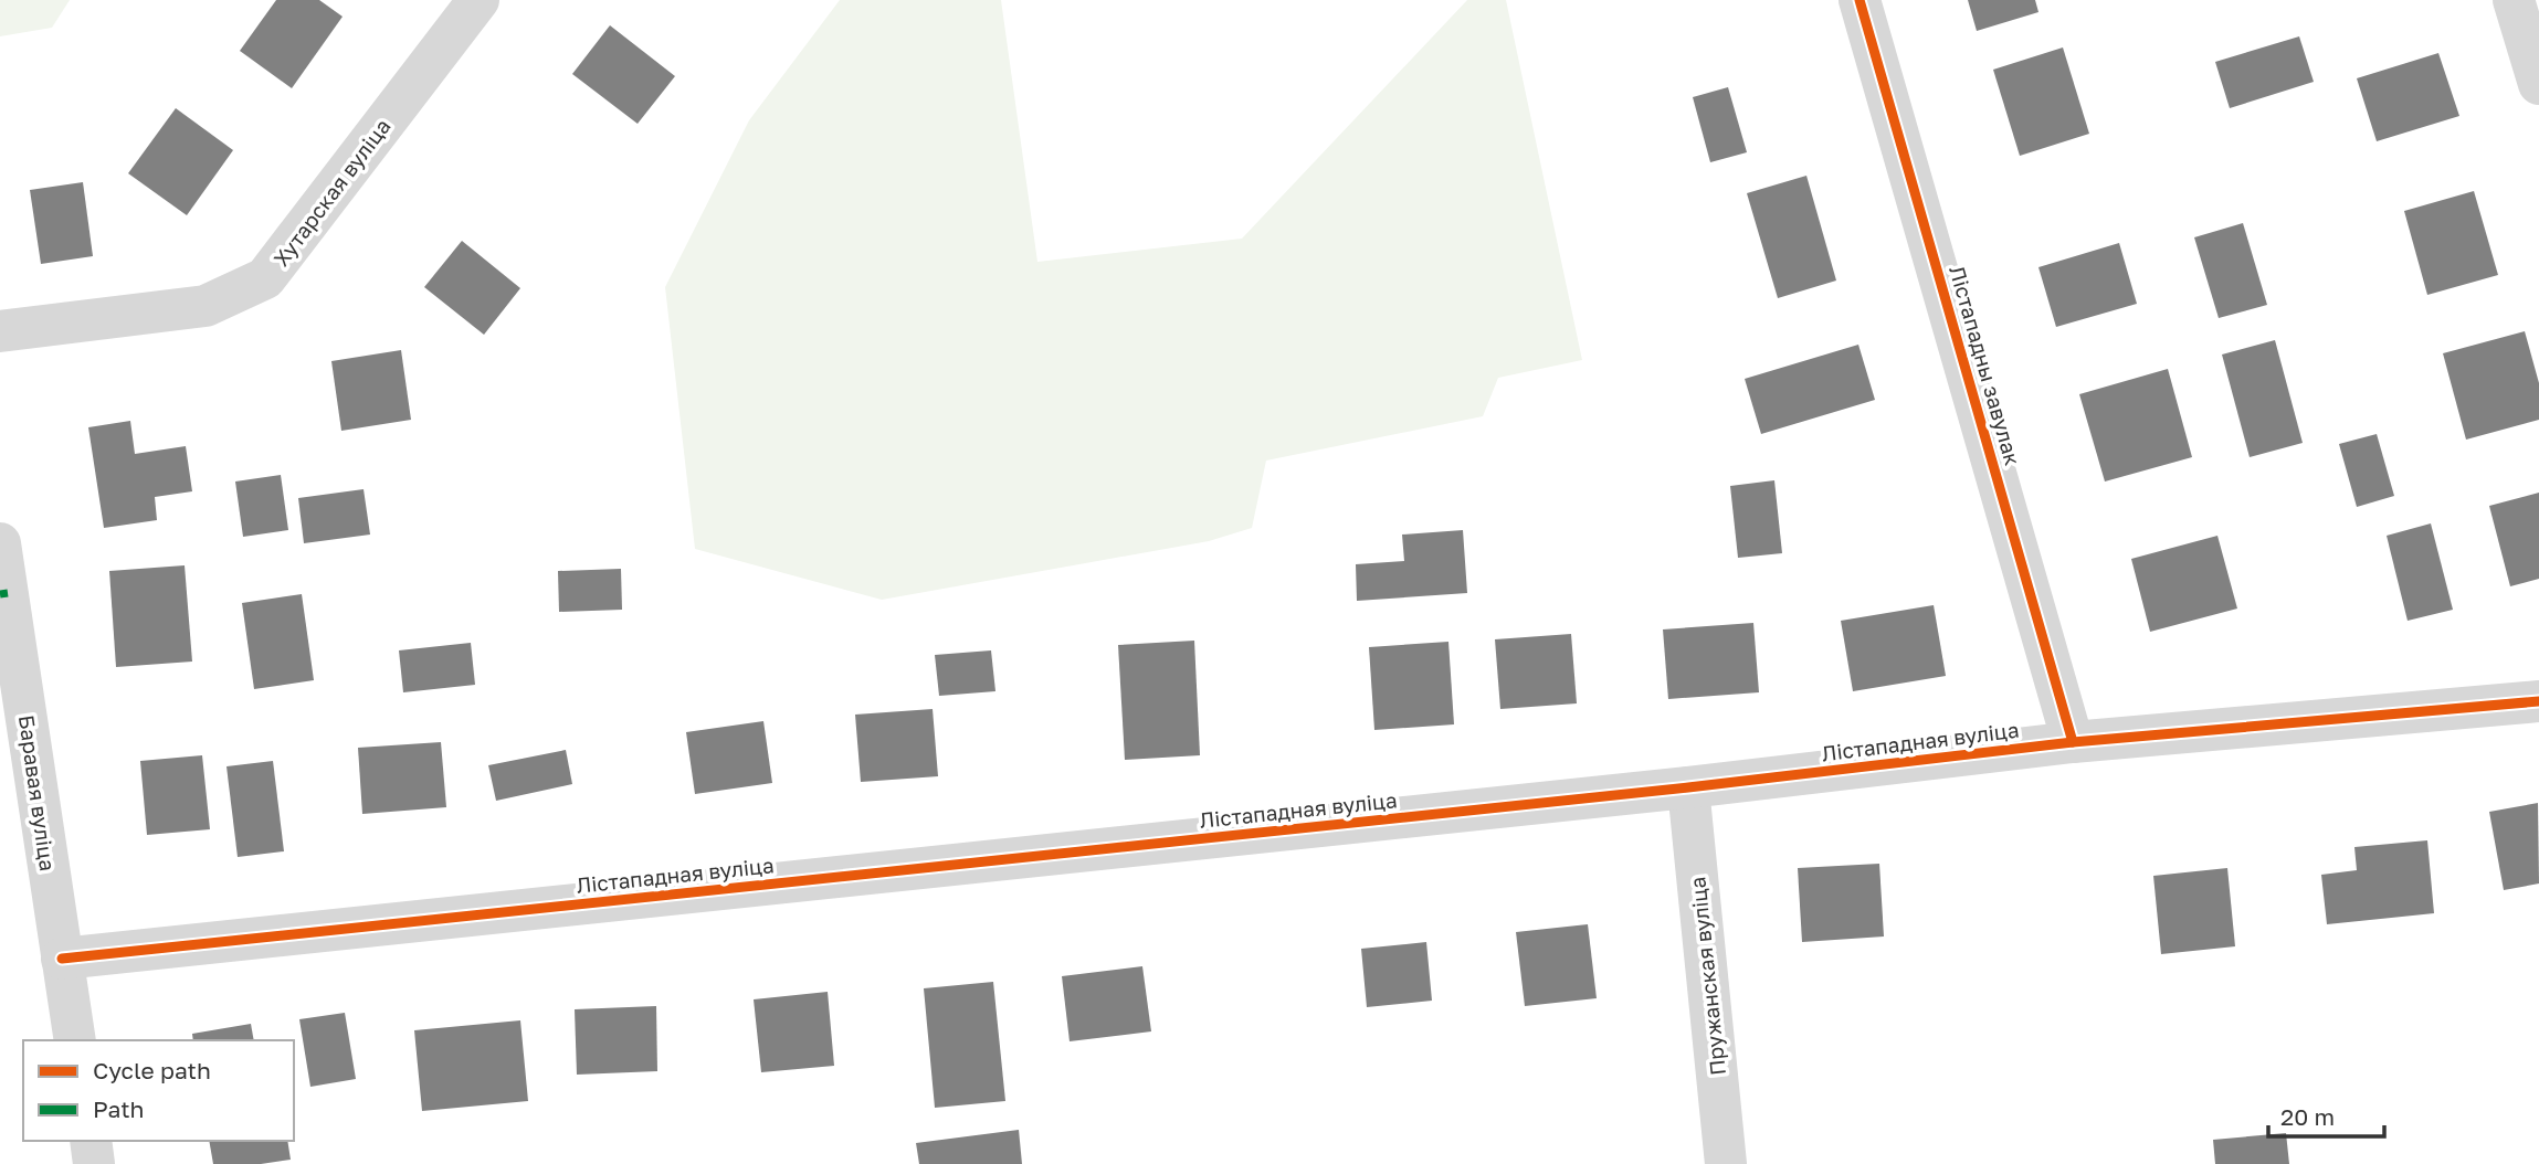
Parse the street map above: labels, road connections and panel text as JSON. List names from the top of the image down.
{
  "streets": {
    "street": [
      "Хутарская вуліца",
      "Лістападны завулак",
      "Лістападная вуліца",
      "Баравая вуліца",
      "Пружанская вуліца"
    ]
  },
  "crossings": [
    ["Лістападны завулак", "Лістападная вуліца"],
    ["Лістападная вуліца", "Баравая вуліца"],
    ["Лістападная вуліца", "Пружанская вуліца"]
  ],
  "legend": ["Cycle path", "Path"],
  "scale_bar": "20 m"
}
